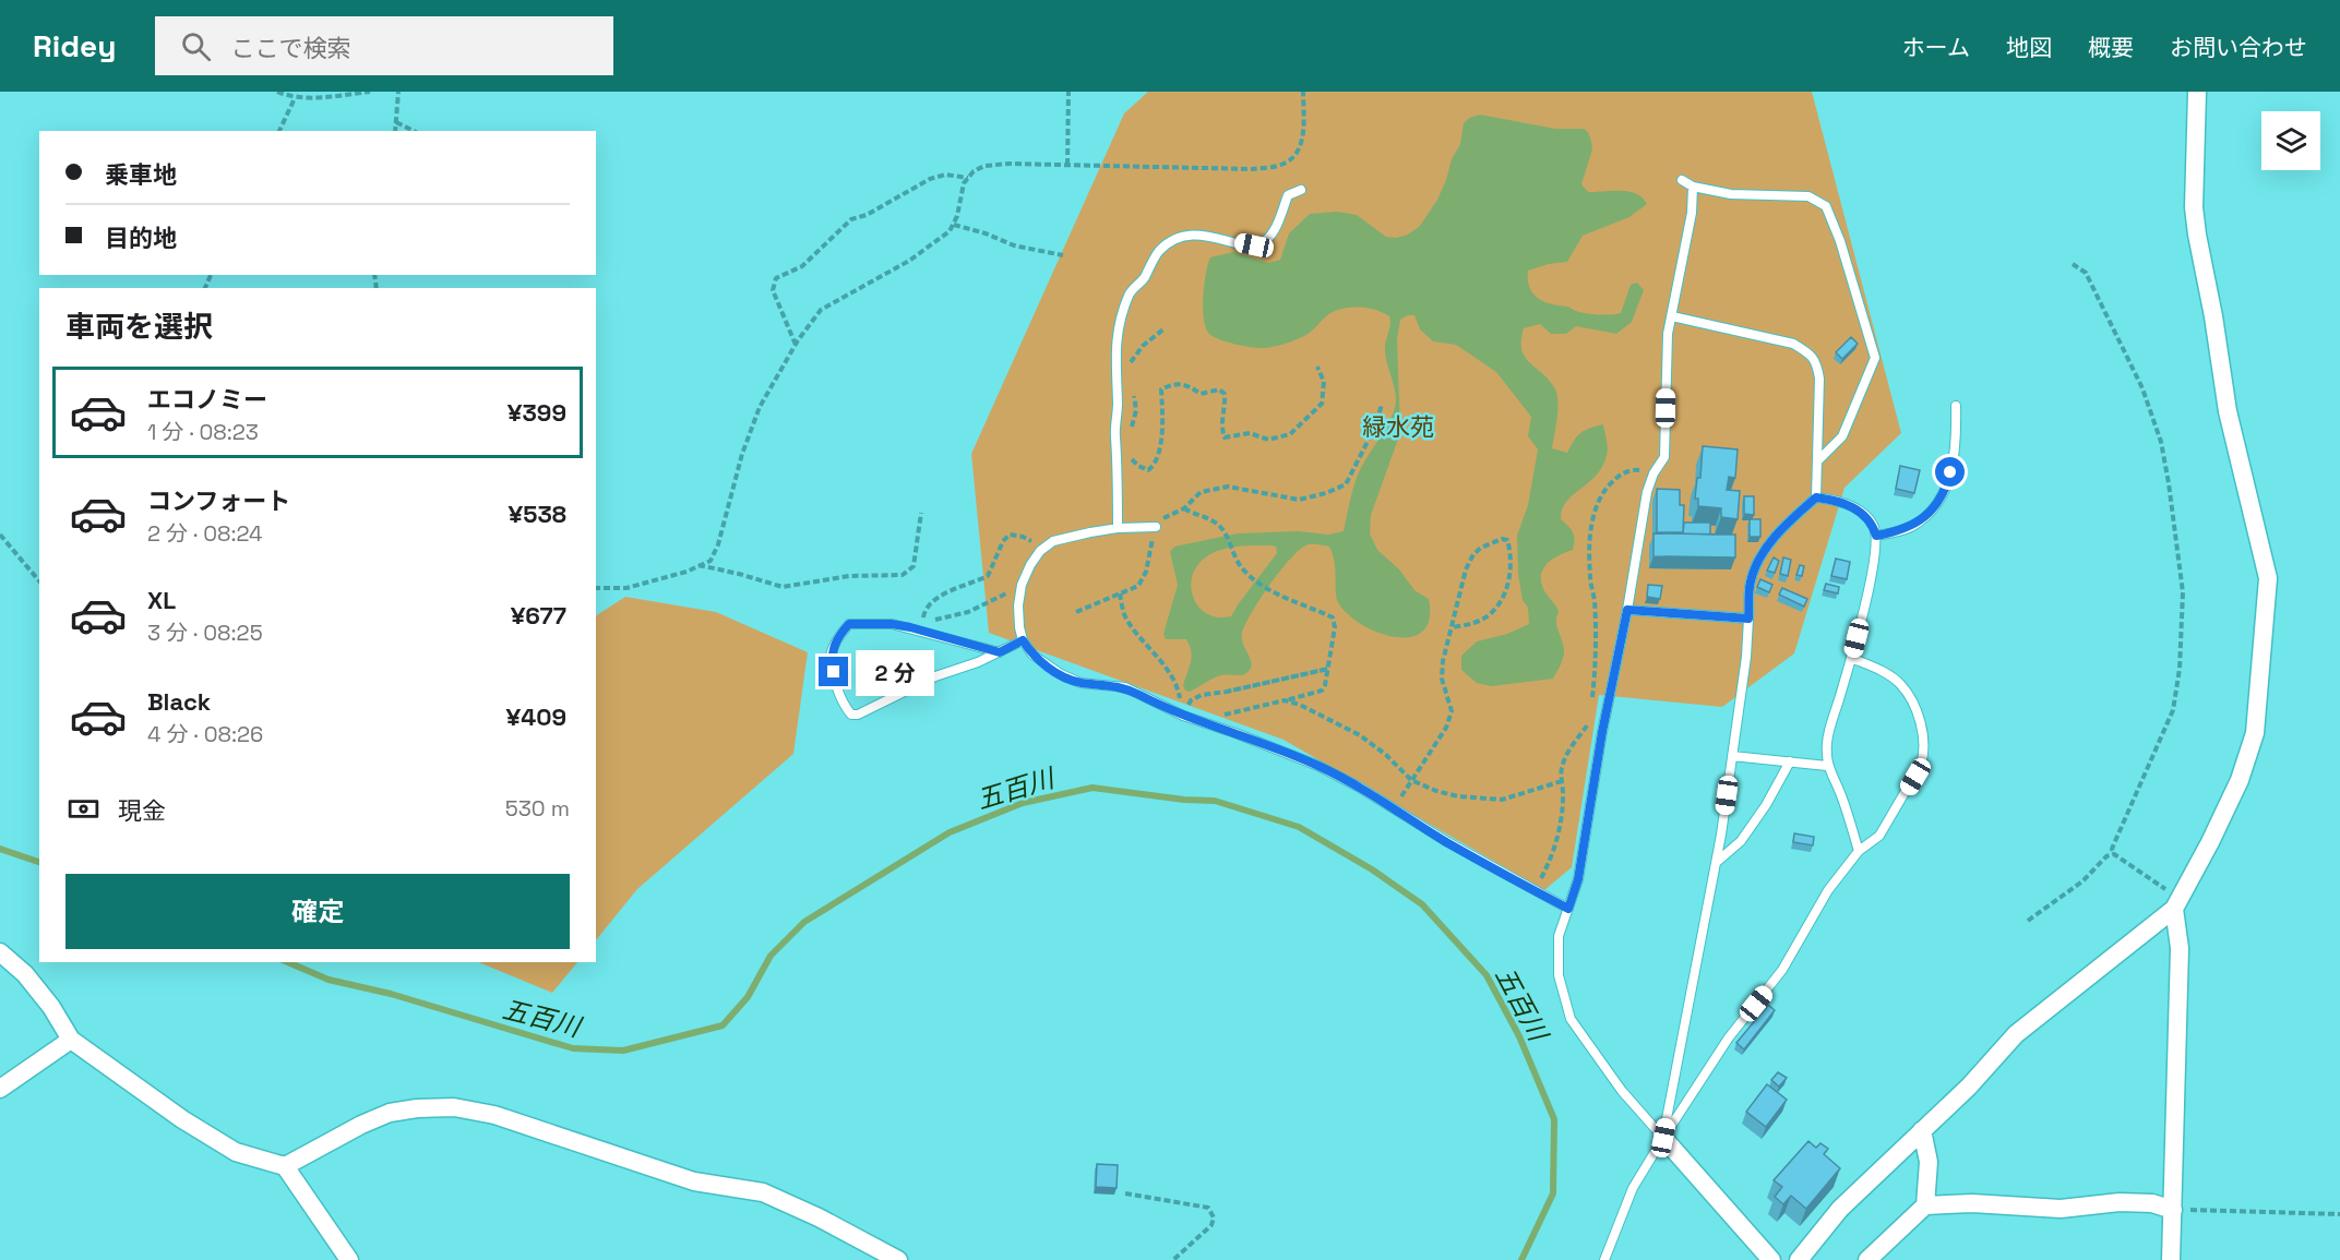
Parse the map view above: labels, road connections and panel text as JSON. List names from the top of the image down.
{
  "water": ["五百川"],
  "parks": ["緑水苑"],
  "page": {
    "header": "Ridey",
    "search": "ここで検索",
    "nav": [
      "ホーム",
      "地図",
      "概要",
      "お問い合わせ"
    ],
    "banner": ["乗車地", "目的地"],
    "heading": "車両を選択",
    "list": [
      {
        "name": "エコノミー",
        "note": "1 分 · 08:23",
        "value": "¥399"
      },
      {
        "name": "コンフォート",
        "note": "2 分 · 08:24",
        "value": "¥538"
      },
      {
        "name": "XL",
        "note": "3 分 · 08:25",
        "value": "¥677"
      },
      {
        "name": "Black",
        "note": "4 分 · 08:26",
        "value": "¥409"
      }
    ],
    "bubble": "2 分",
    "pay": ["現金", "530 m"],
    "buttons": "確定"
  }
}
